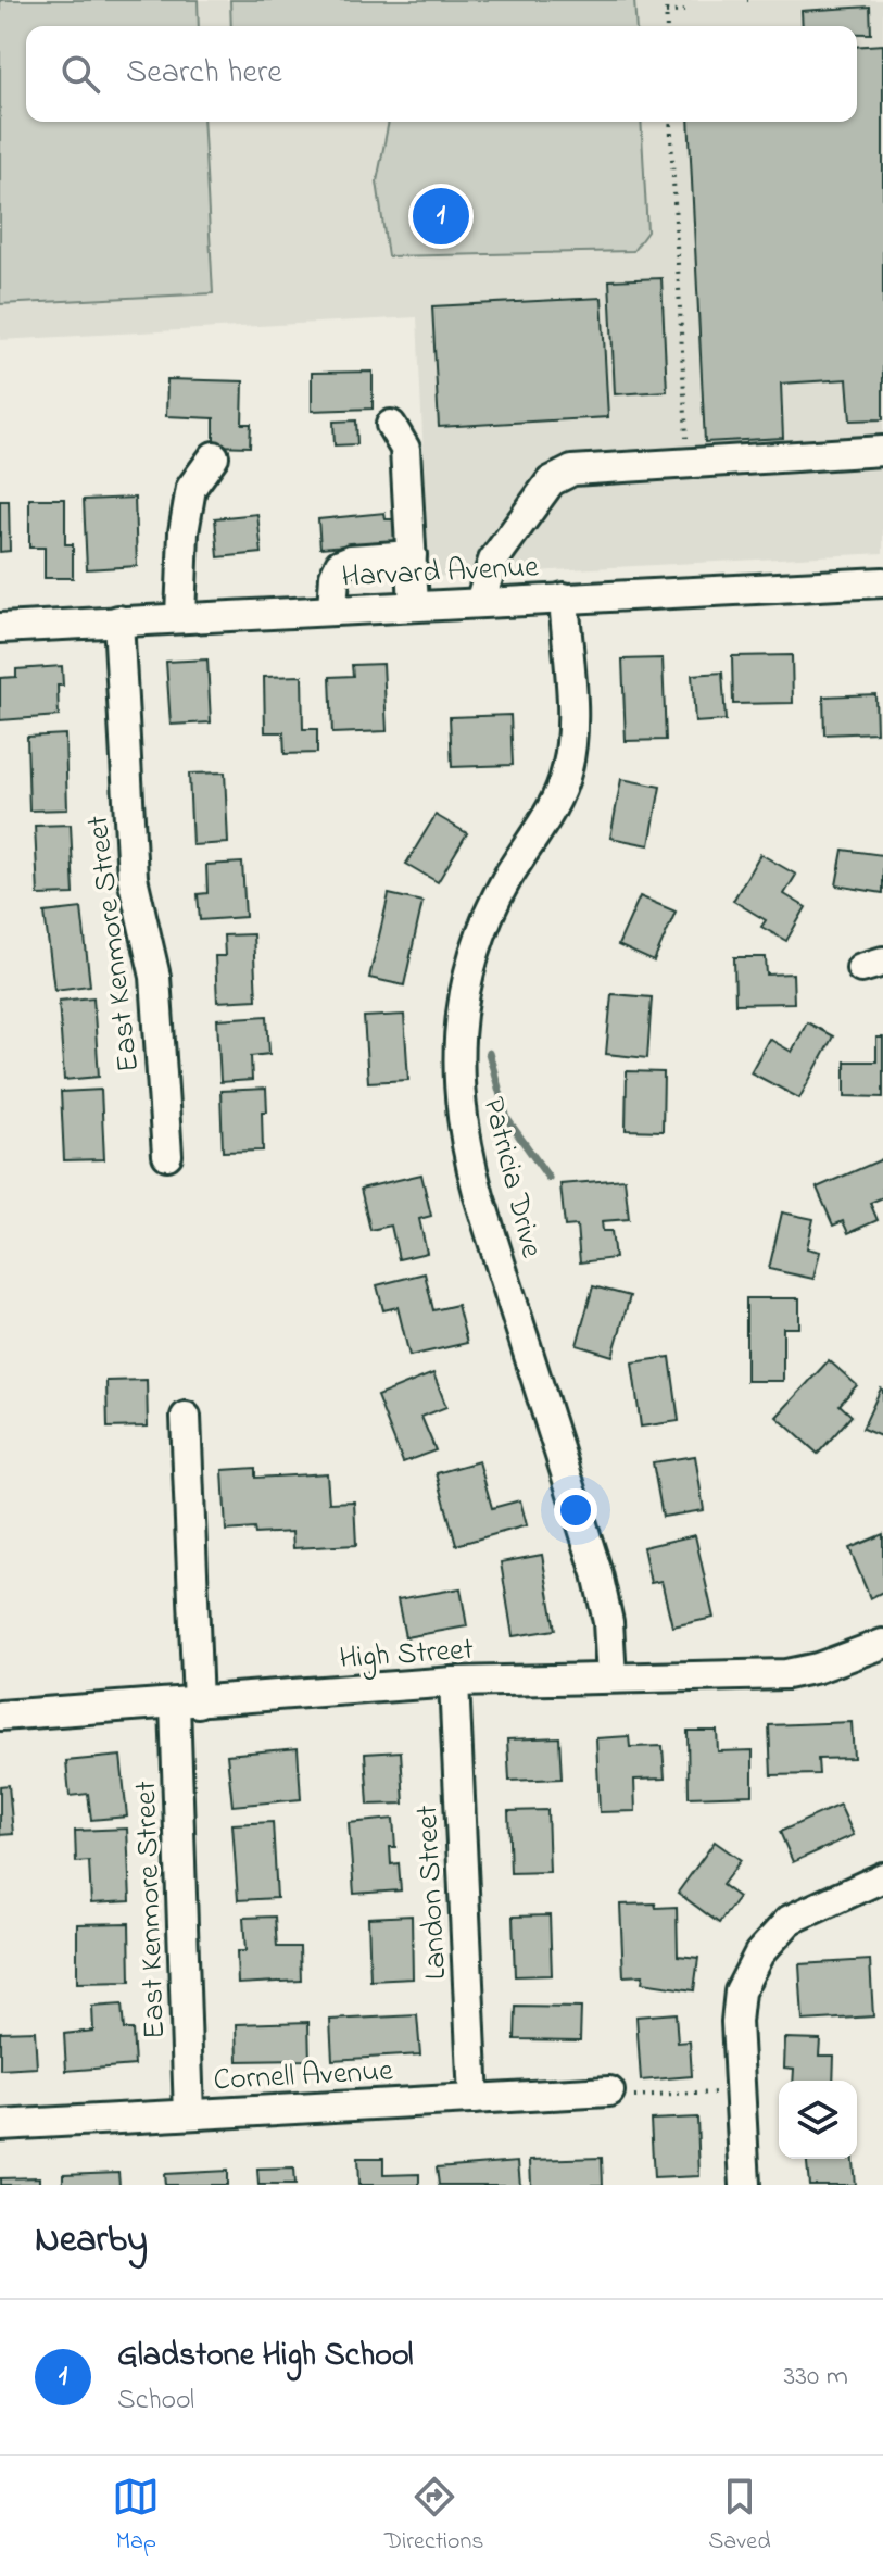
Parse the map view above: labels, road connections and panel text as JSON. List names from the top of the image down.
{
  "streets": {
    "street": [
      "Harvard Avenue",
      "East Kenmore Street",
      "Patricia Drive",
      "High Street",
      "Landon Street",
      "Cornell Avenue"
    ]
  },
  "crossings": [
    ["Harvard Avenue", "East Kenmore Street"],
    ["Harvard Avenue", "Patricia Drive"],
    ["East Kenmore Street", "High Street"],
    ["East Kenmore Street", "Cornell Avenue"],
    ["Patricia Drive", "High Street"],
    ["High Street", "Landon Street"],
    ["Landon Street", "Cornell Avenue"]
  ],
  "page": {
    "search": "Search here",
    "pins": "1",
    "heading": "Nearby",
    "list": [
      {
        "mark": "1",
        "name": "Gladstone High School",
        "note": "School",
        "value": "330 m"
      }
    ],
    "nav": ["Map", "Directions", "Saved"]
  }
}
